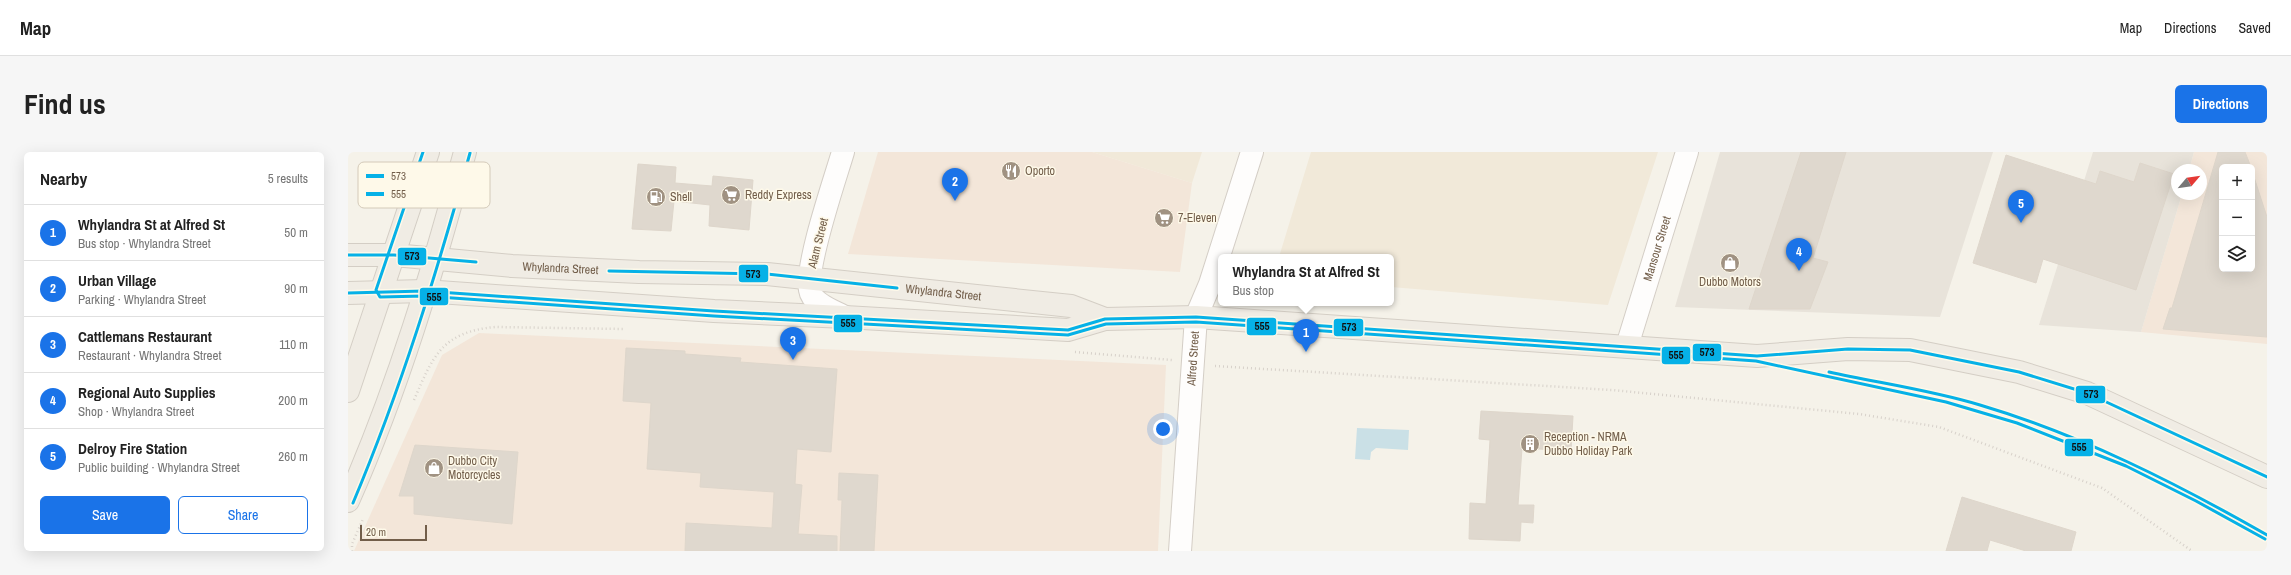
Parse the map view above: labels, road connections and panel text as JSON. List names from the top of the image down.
{
  "streets": {
    "highway": ["Whylandra Street"],
    "street": ["Alam Street", "Mansour Street", "Alfred Street"]
  },
  "crossings": [
    ["Alam Street", "Whylandra Street"],
    ["Mansour Street", "Whylandra Street"],
    ["Whylandra Street", "Alfred Street"]
  ],
  "places": {
    "restaurant": ["Oporto"],
    "supermarket": ["Reddy Express", "7-Eleven"],
    "fuel station": ["Shell"],
    "shop": ["Dubbo Motors", "Dubbo City Motorcycles"],
    "building": ["Reception - NRMA Dubbo Holiday Park"]
  },
  "lines": ["transit line 555", "transit line 573"],
  "legend": ["573", "555"],
  "scale_bar": "20 m",
  "north": "top right",
  "page": {
    "header": "Map",
    "nav": ["Map", "Directions", "Saved"],
    "title": "Find us",
    "buttons": [
      "Directions",
      ["Save", "Share"]
    ],
    "heading": ["Nearby", "5 results"],
    "map_buttons": ["+", "−"],
    "pins": [
      "2",
      "5",
      "4",
      "1",
      "3"
    ],
    "list": [
      {
        "mark": "1",
        "name": "Whylandra St at Alfred St",
        "note": "Bus stop · Whylandra Street",
        "value": "50 m"
      },
      {
        "mark": "2",
        "name": "Urban Village",
        "note": "Parking · Whylandra Street",
        "value": "90 m"
      },
      {
        "mark": "3",
        "name": "Cattlemans Restaurant",
        "note": "Restaurant · Whylandra Street",
        "value": "110 m"
      },
      {
        "mark": "4",
        "name": "Regional Auto Supplies",
        "note": "Shop · Whylandra Street",
        "value": "200 m"
      },
      {
        "mark": "5",
        "name": "Delroy Fire Station",
        "note": "Public building · Whylandra Street",
        "value": "260 m"
      }
    ],
    "popup": ["Whylandra St at Alfred St", "Bus stop"],
    "scale": "20 m"
  }
}
